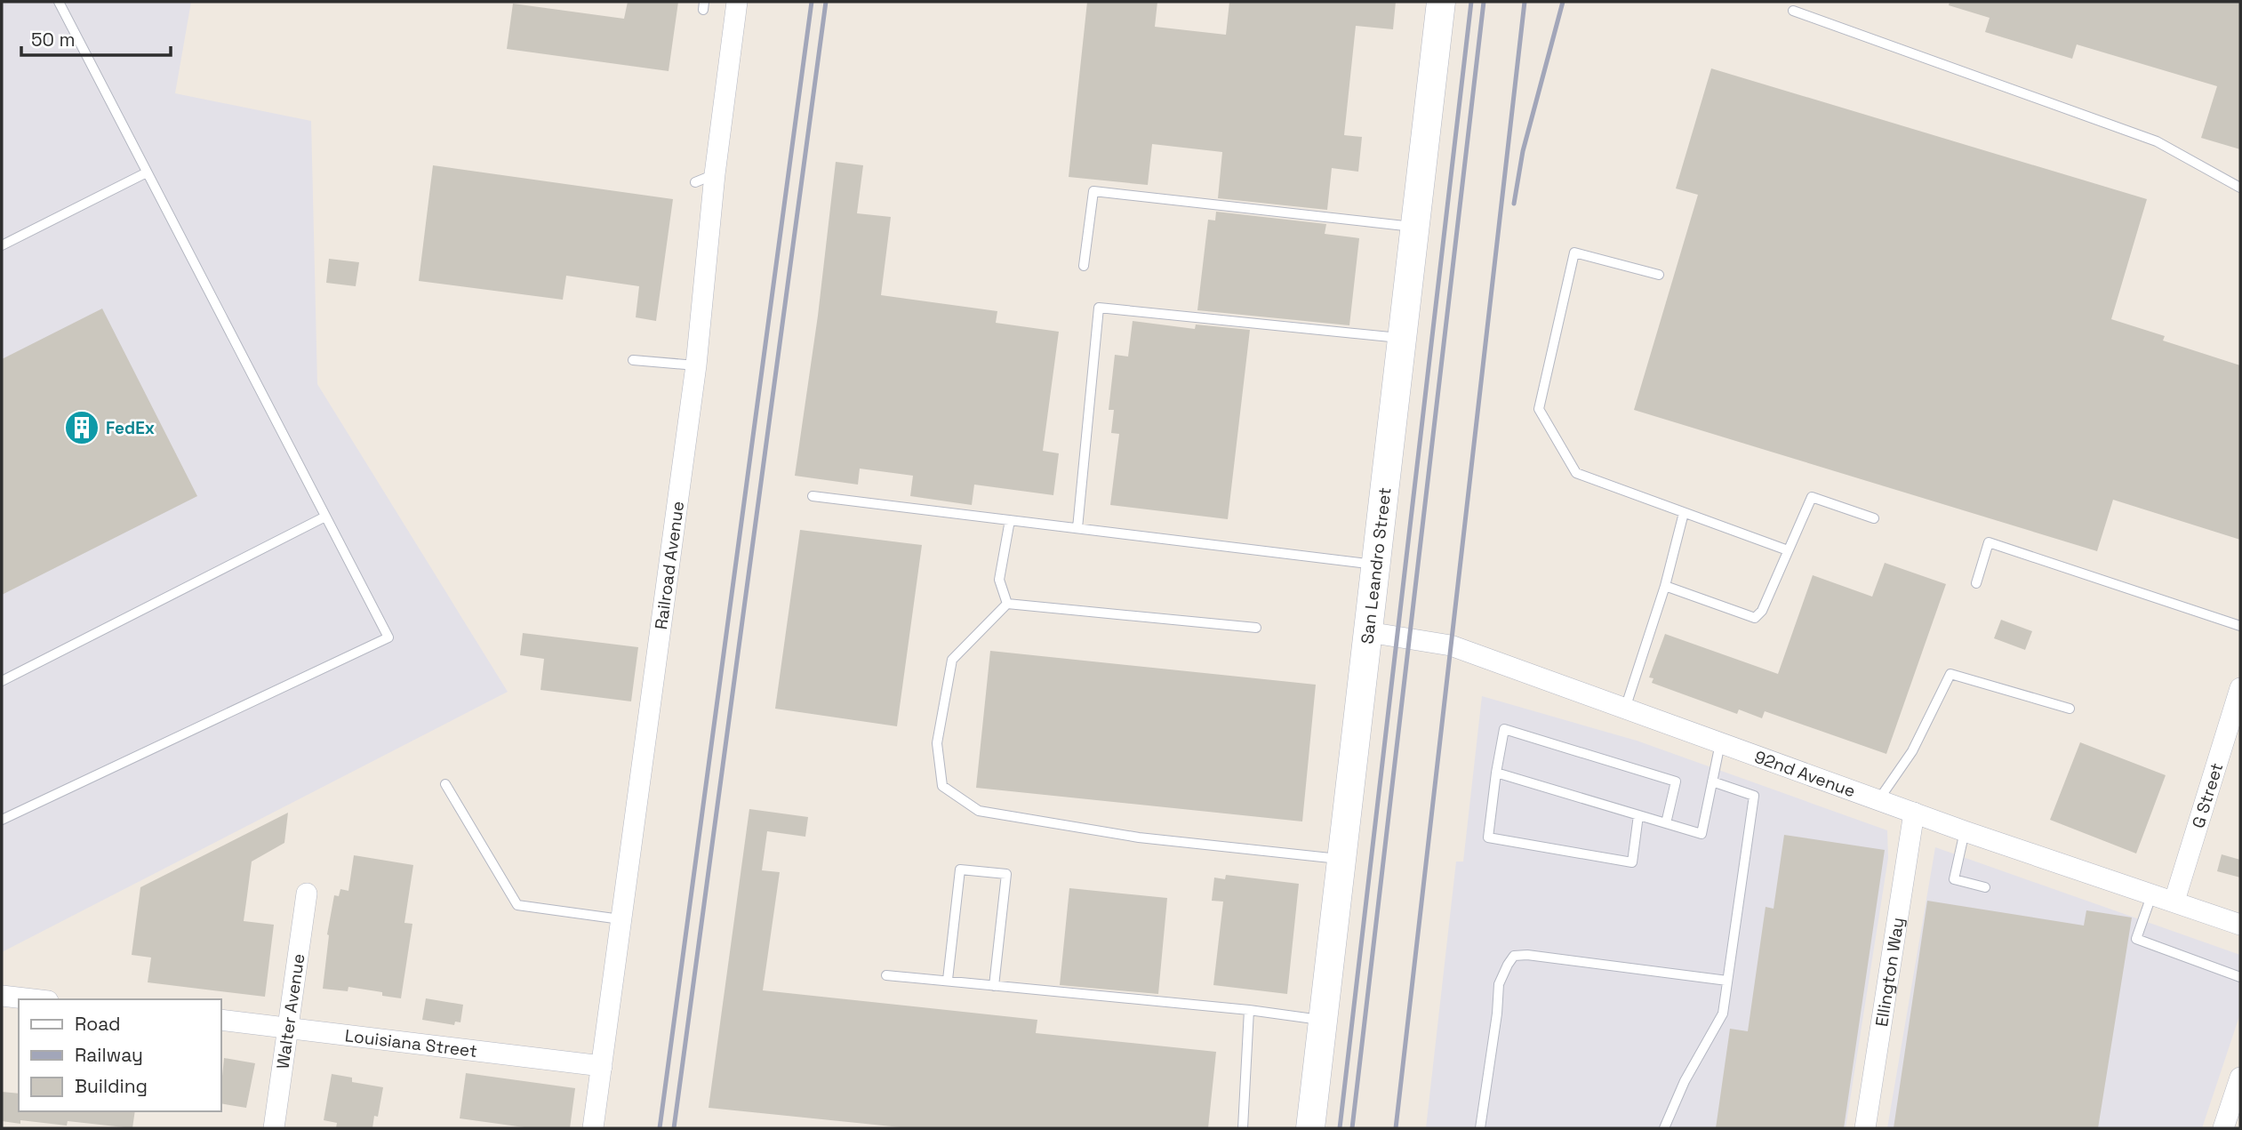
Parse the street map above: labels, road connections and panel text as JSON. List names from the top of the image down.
{
  "streets": {
    "main road": ["San Leandro Street"],
    "street": [
      "Railroad Avenue",
      "92nd Avenue",
      "G Street",
      "Ellington Way",
      "Walter Avenue",
      "Louisiana Street"
    ]
  },
  "crossings": [
    ["Railroad Avenue", "Louisiana Street"],
    ["San Leandro Street", "92nd Avenue"],
    ["92nd Avenue", "G Street"],
    ["92nd Avenue", "Ellington Way"],
    ["Walter Avenue", "Louisiana Street"]
  ],
  "places": {
    "building": ["FedEx"]
  },
  "legend": ["Road", "Railway", "Building"],
  "scale_bar": "50 m"
}
